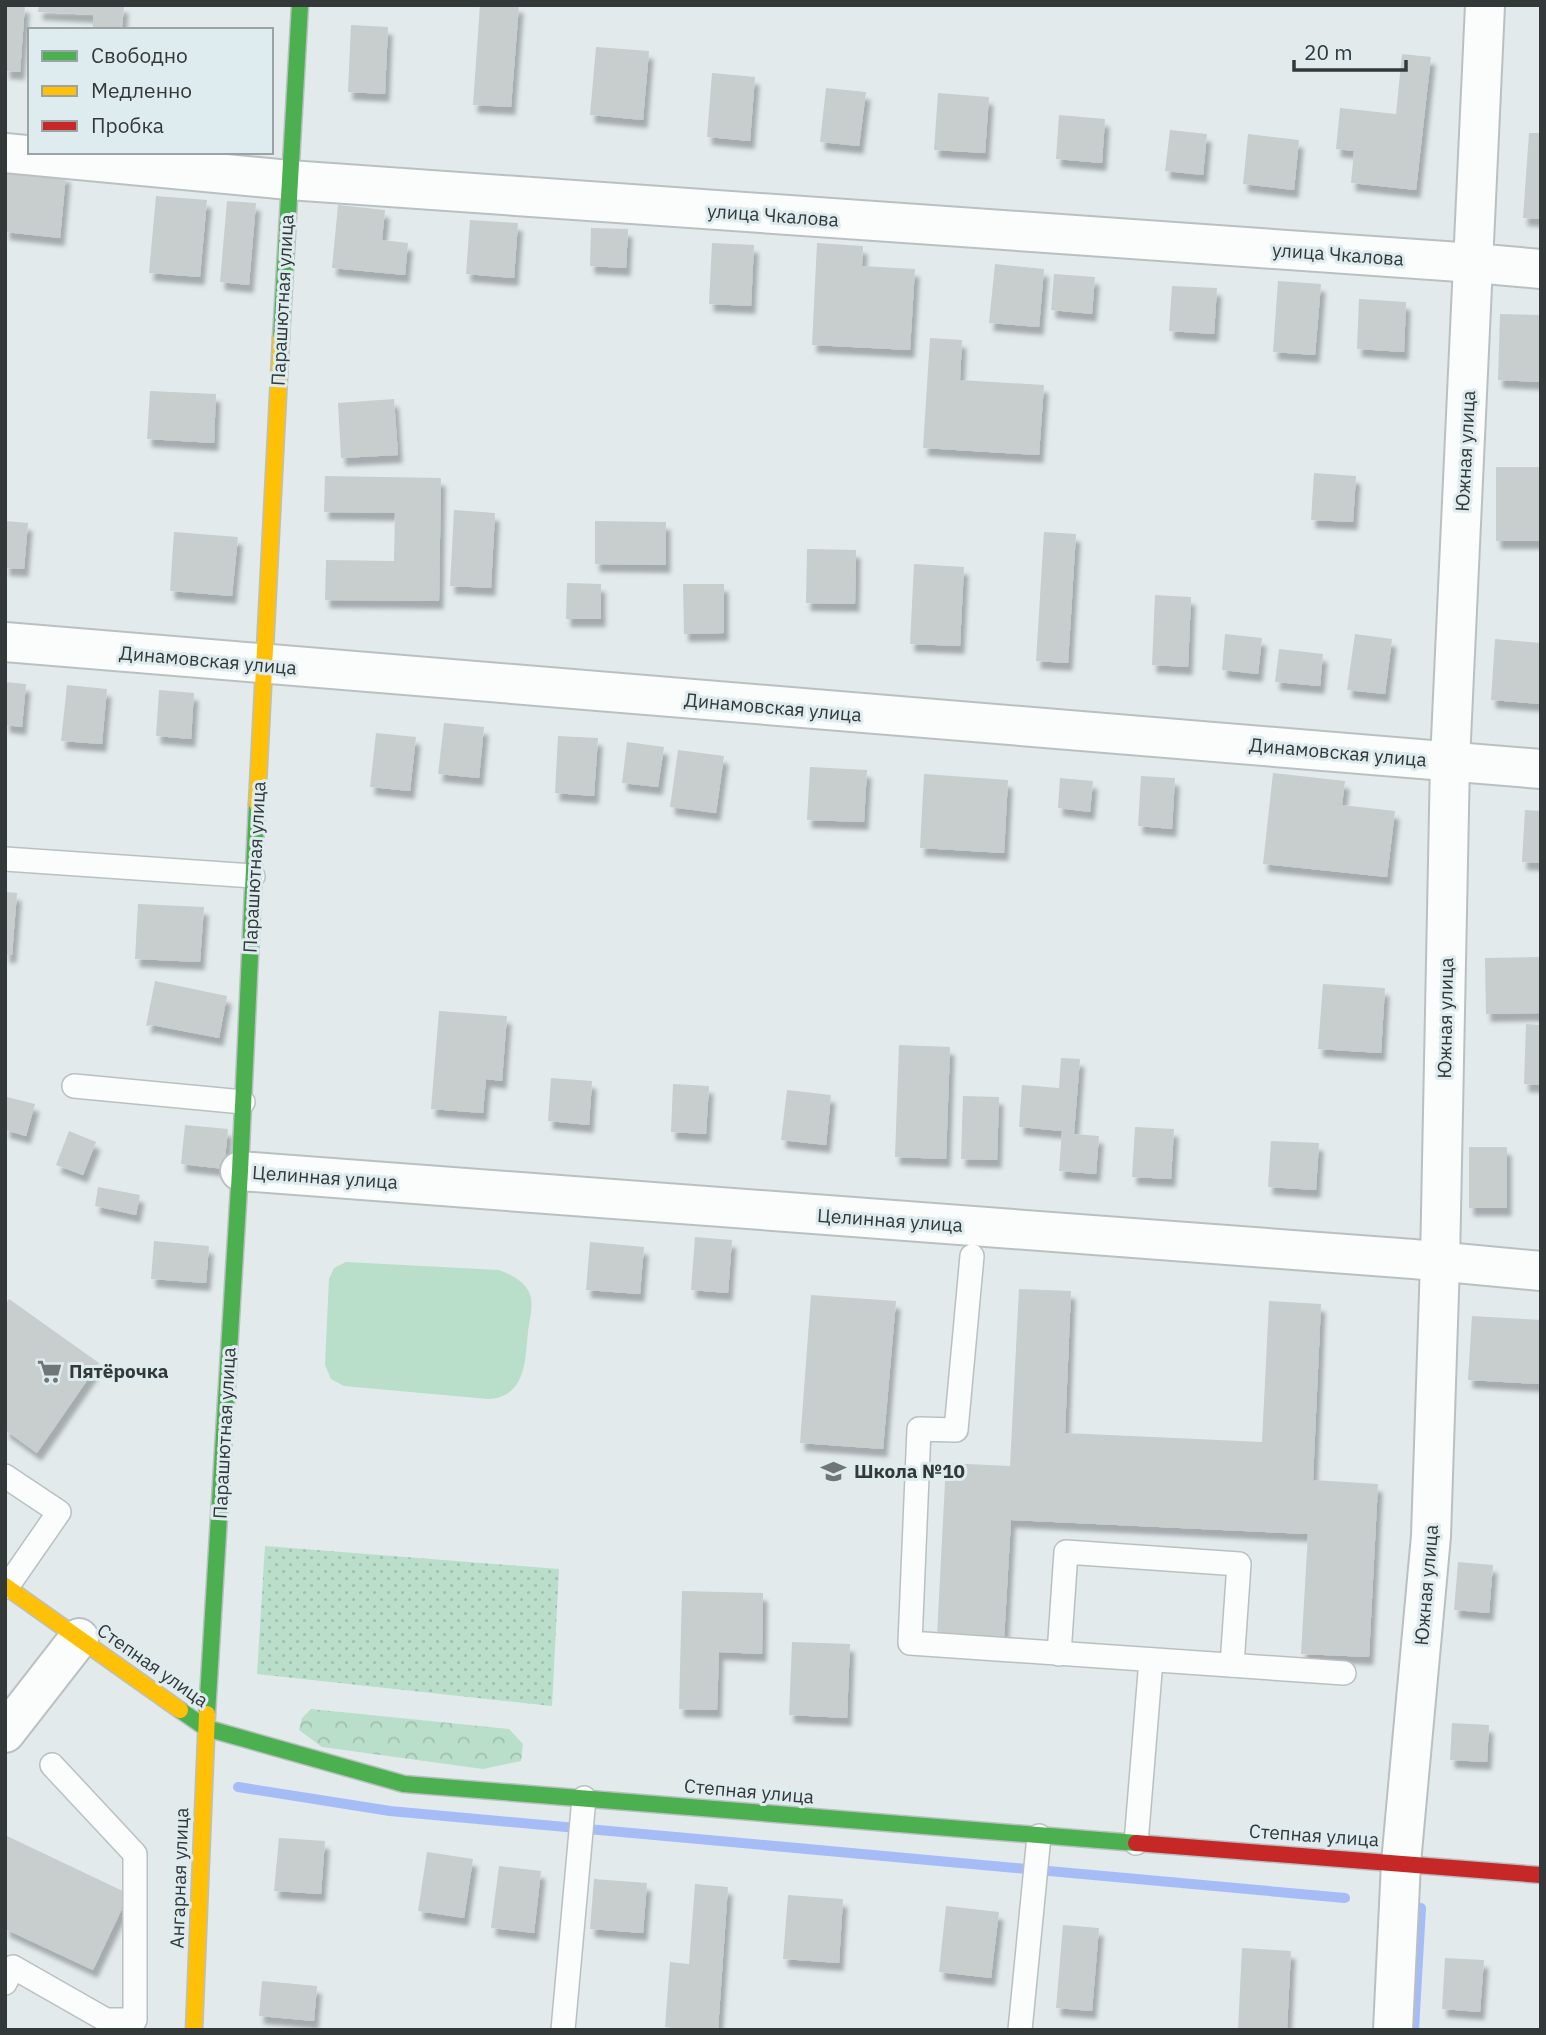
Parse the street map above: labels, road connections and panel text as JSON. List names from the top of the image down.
{
  "streets": {
    "street": [
      "улица Чкалова",
      "Парашютная улица",
      "Южная улица",
      "Динамовская улица",
      "Целинная улица",
      "Степная улица",
      "Ангарная улица"
    ]
  },
  "crossings": [
    ["улица Чкалова", "Парашютная улица"],
    ["улица Чкалова", "Южная улица"],
    ["Парашютная улица", "Динамовская улица"],
    ["Парашютная улица", "Целинная улица"],
    ["Парашютная улица", "Степная улица"],
    ["Парашютная улица", "Ангарная улица"],
    ["Южная улица", "Динамовская улица"],
    ["Южная улица", "Целинная улица"],
    ["Южная улица", "Степная улица"],
    ["Степная улица", "Ангарная улица"]
  ],
  "places": {
    "supermarket": ["Пятёрочка"],
    "school or university": ["Школа №10"]
  },
  "legend": ["Свободно", "Медленно", "Пробка"],
  "scale_bar": "20 m"
}
